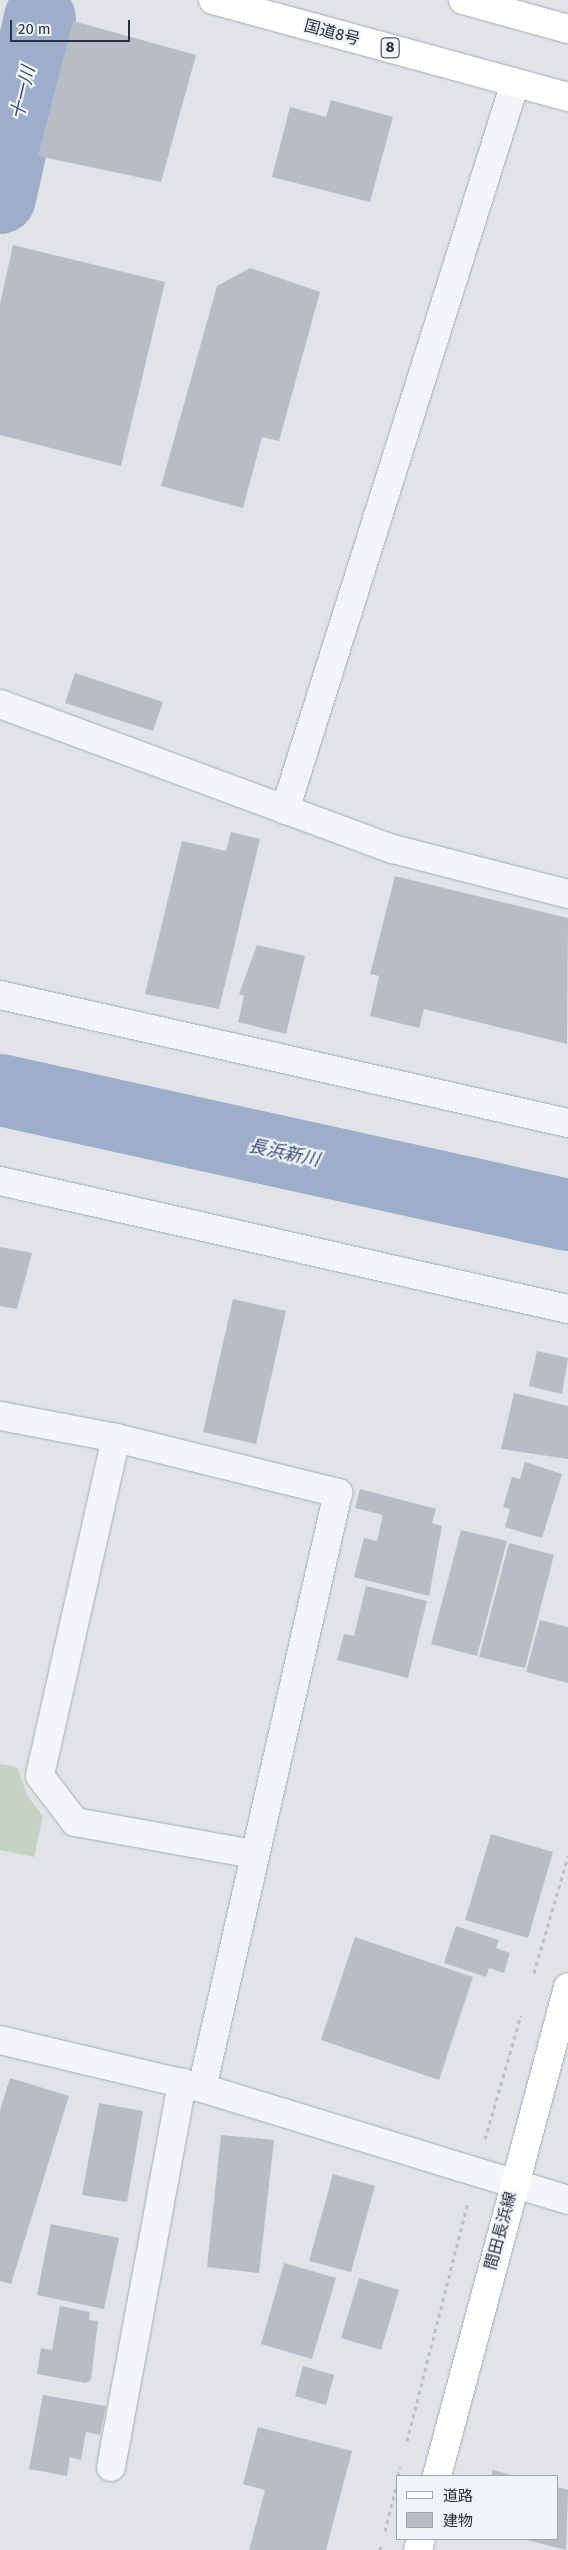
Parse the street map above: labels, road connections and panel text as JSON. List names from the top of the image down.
{
  "streets": {
    "main road": ["国道8号", "8", "間田長浜線"]
  },
  "water": ["十一川", "長浜新川"],
  "legend": ["道路", "建物"],
  "scale_bar": "20 m"
}
